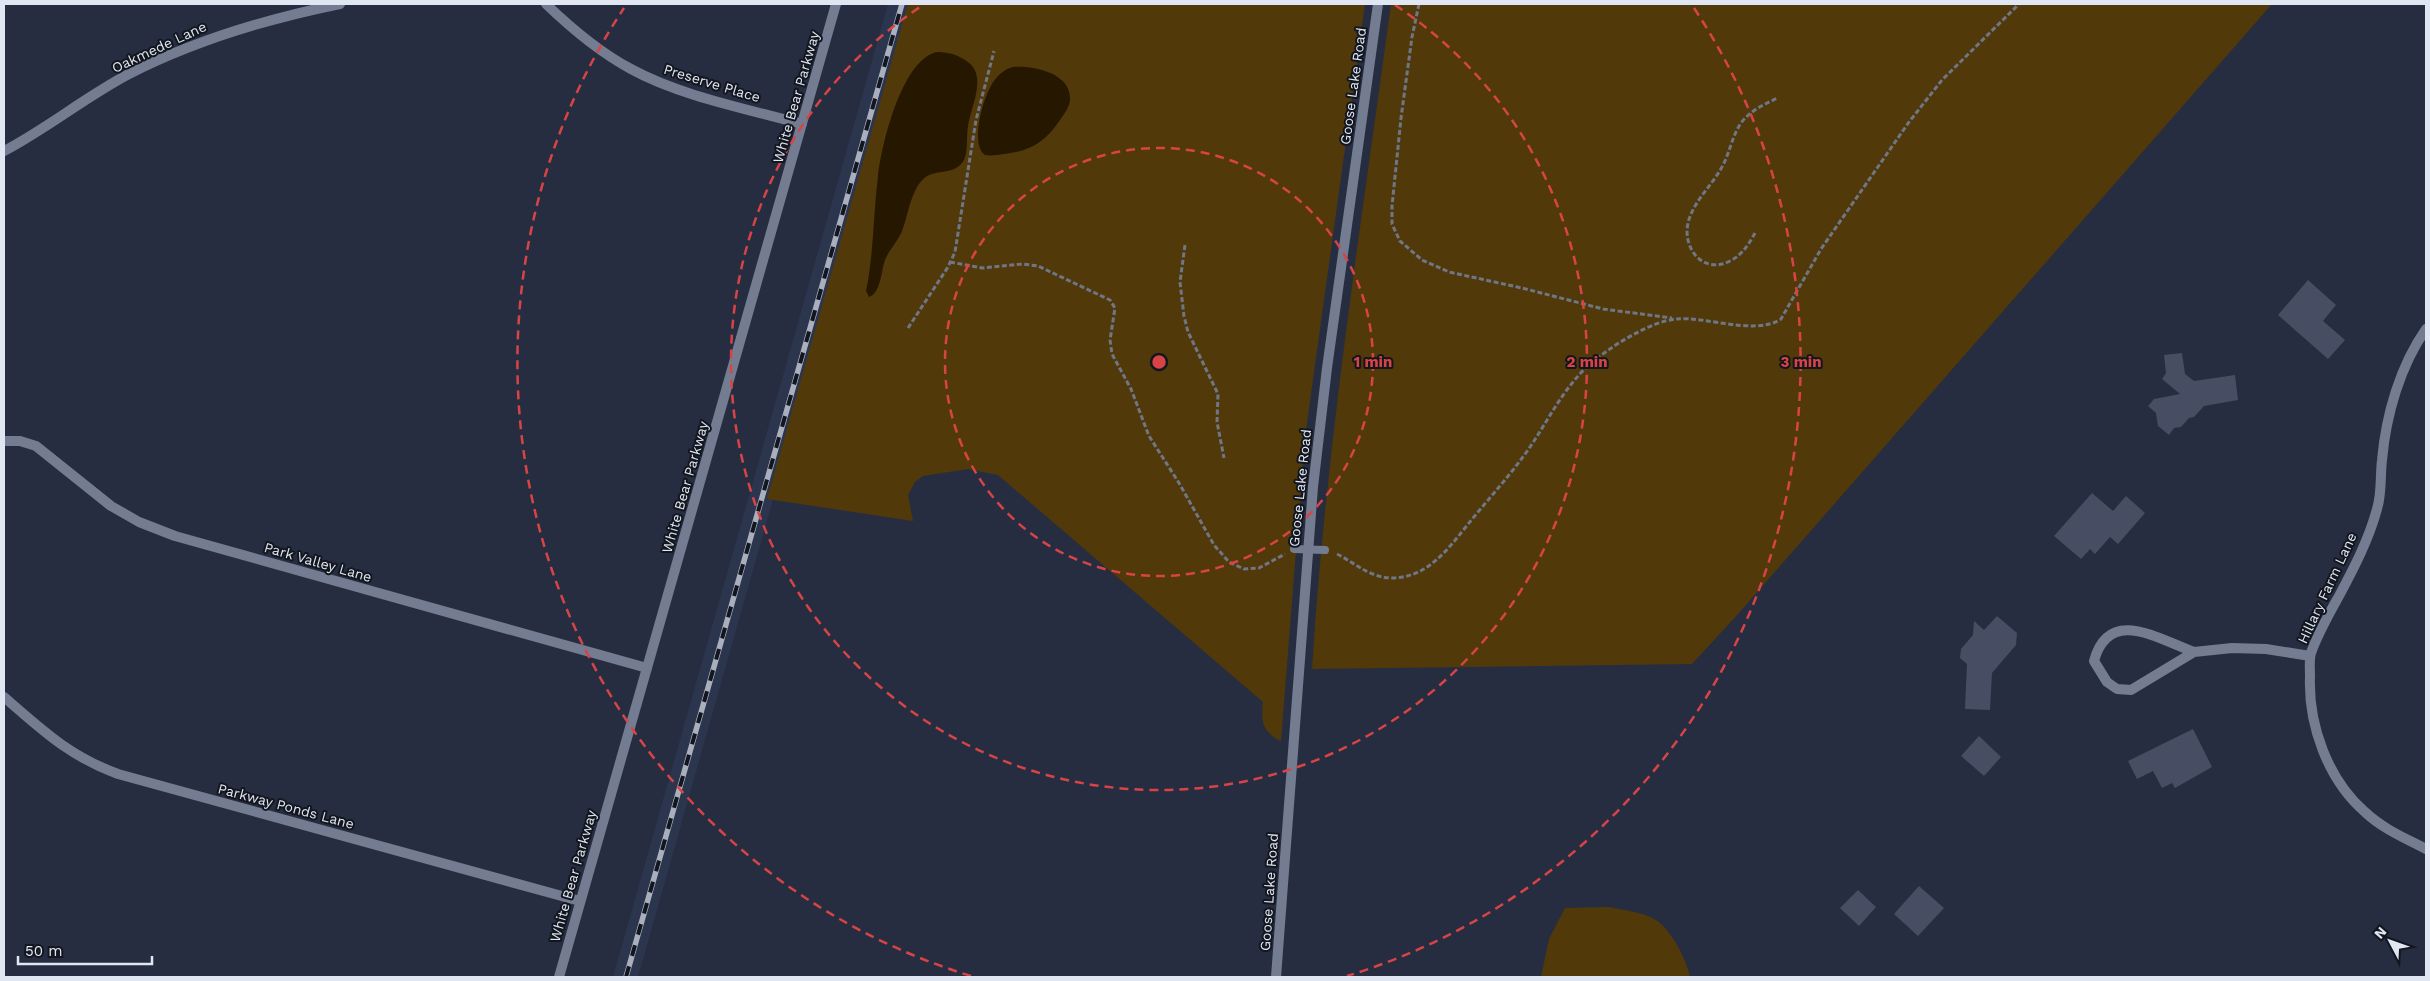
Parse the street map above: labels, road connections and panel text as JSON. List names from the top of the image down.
{
  "streets": {
    "street": [
      "Oakmede Lane",
      "Preserve Place",
      "Goose Lake Road",
      "White Bear Parkway",
      "Park Valley Lane",
      "Hillary Farm Lane",
      "Parkway Ponds Lane"
    ]
  },
  "crossings": [
    ["Preserve Place", "White Bear Parkway"],
    ["White Bear Parkway", "Park Valley Lane"],
    ["White Bear Parkway", "Parkway Ponds Lane"]
  ],
  "scale_bar": "50 m",
  "north": "top left",
  "rings": ["1 min", "2 min", "3 min"]
}
